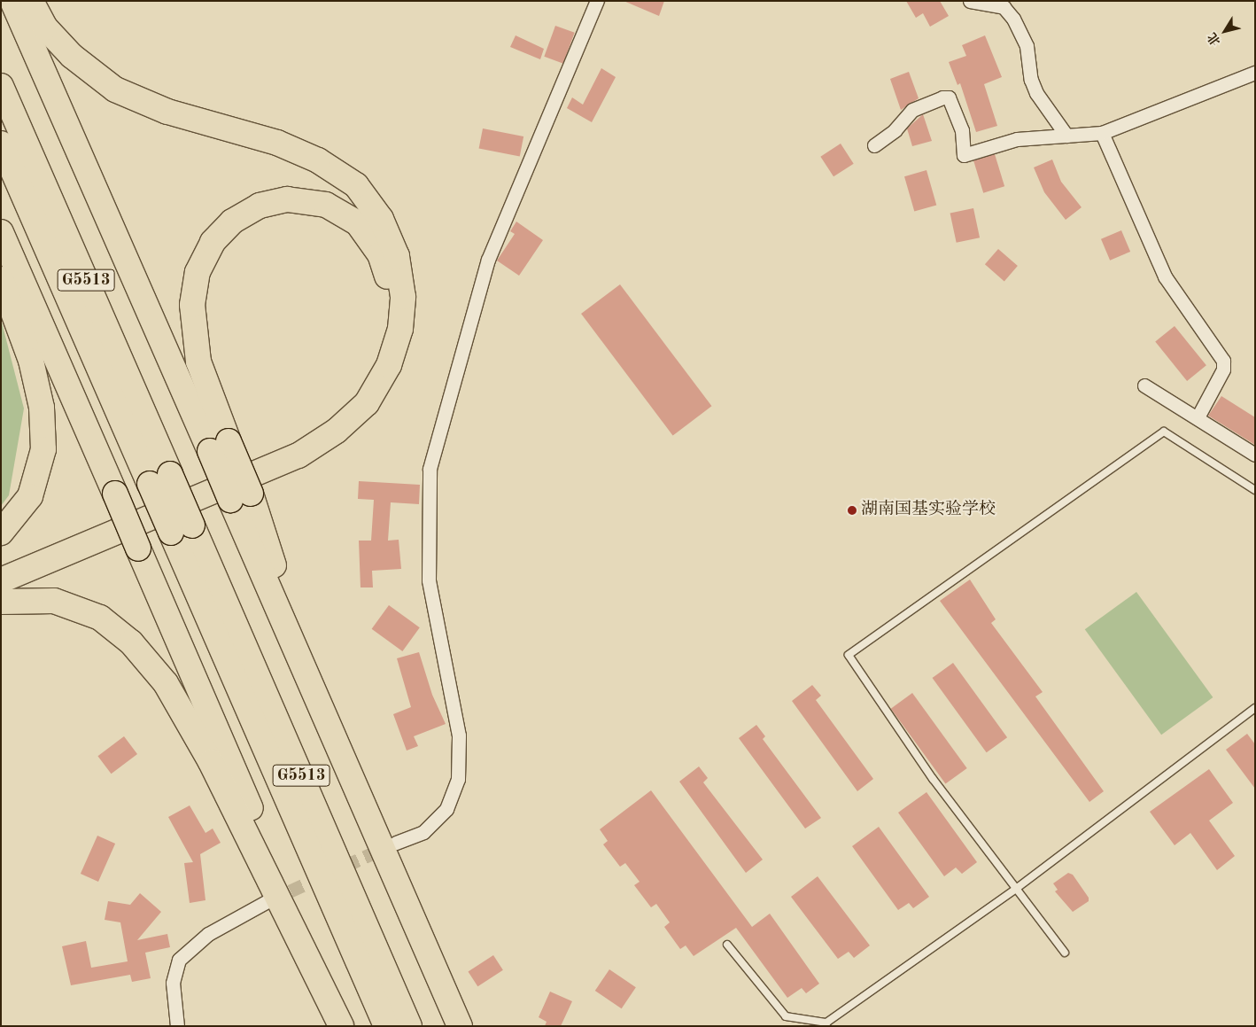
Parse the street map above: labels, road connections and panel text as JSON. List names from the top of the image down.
{
  "streets": {
    "highway": ["G5513"]
  },
  "places": ["湖南国基实验学校"],
  "north": "bottom left"
}
